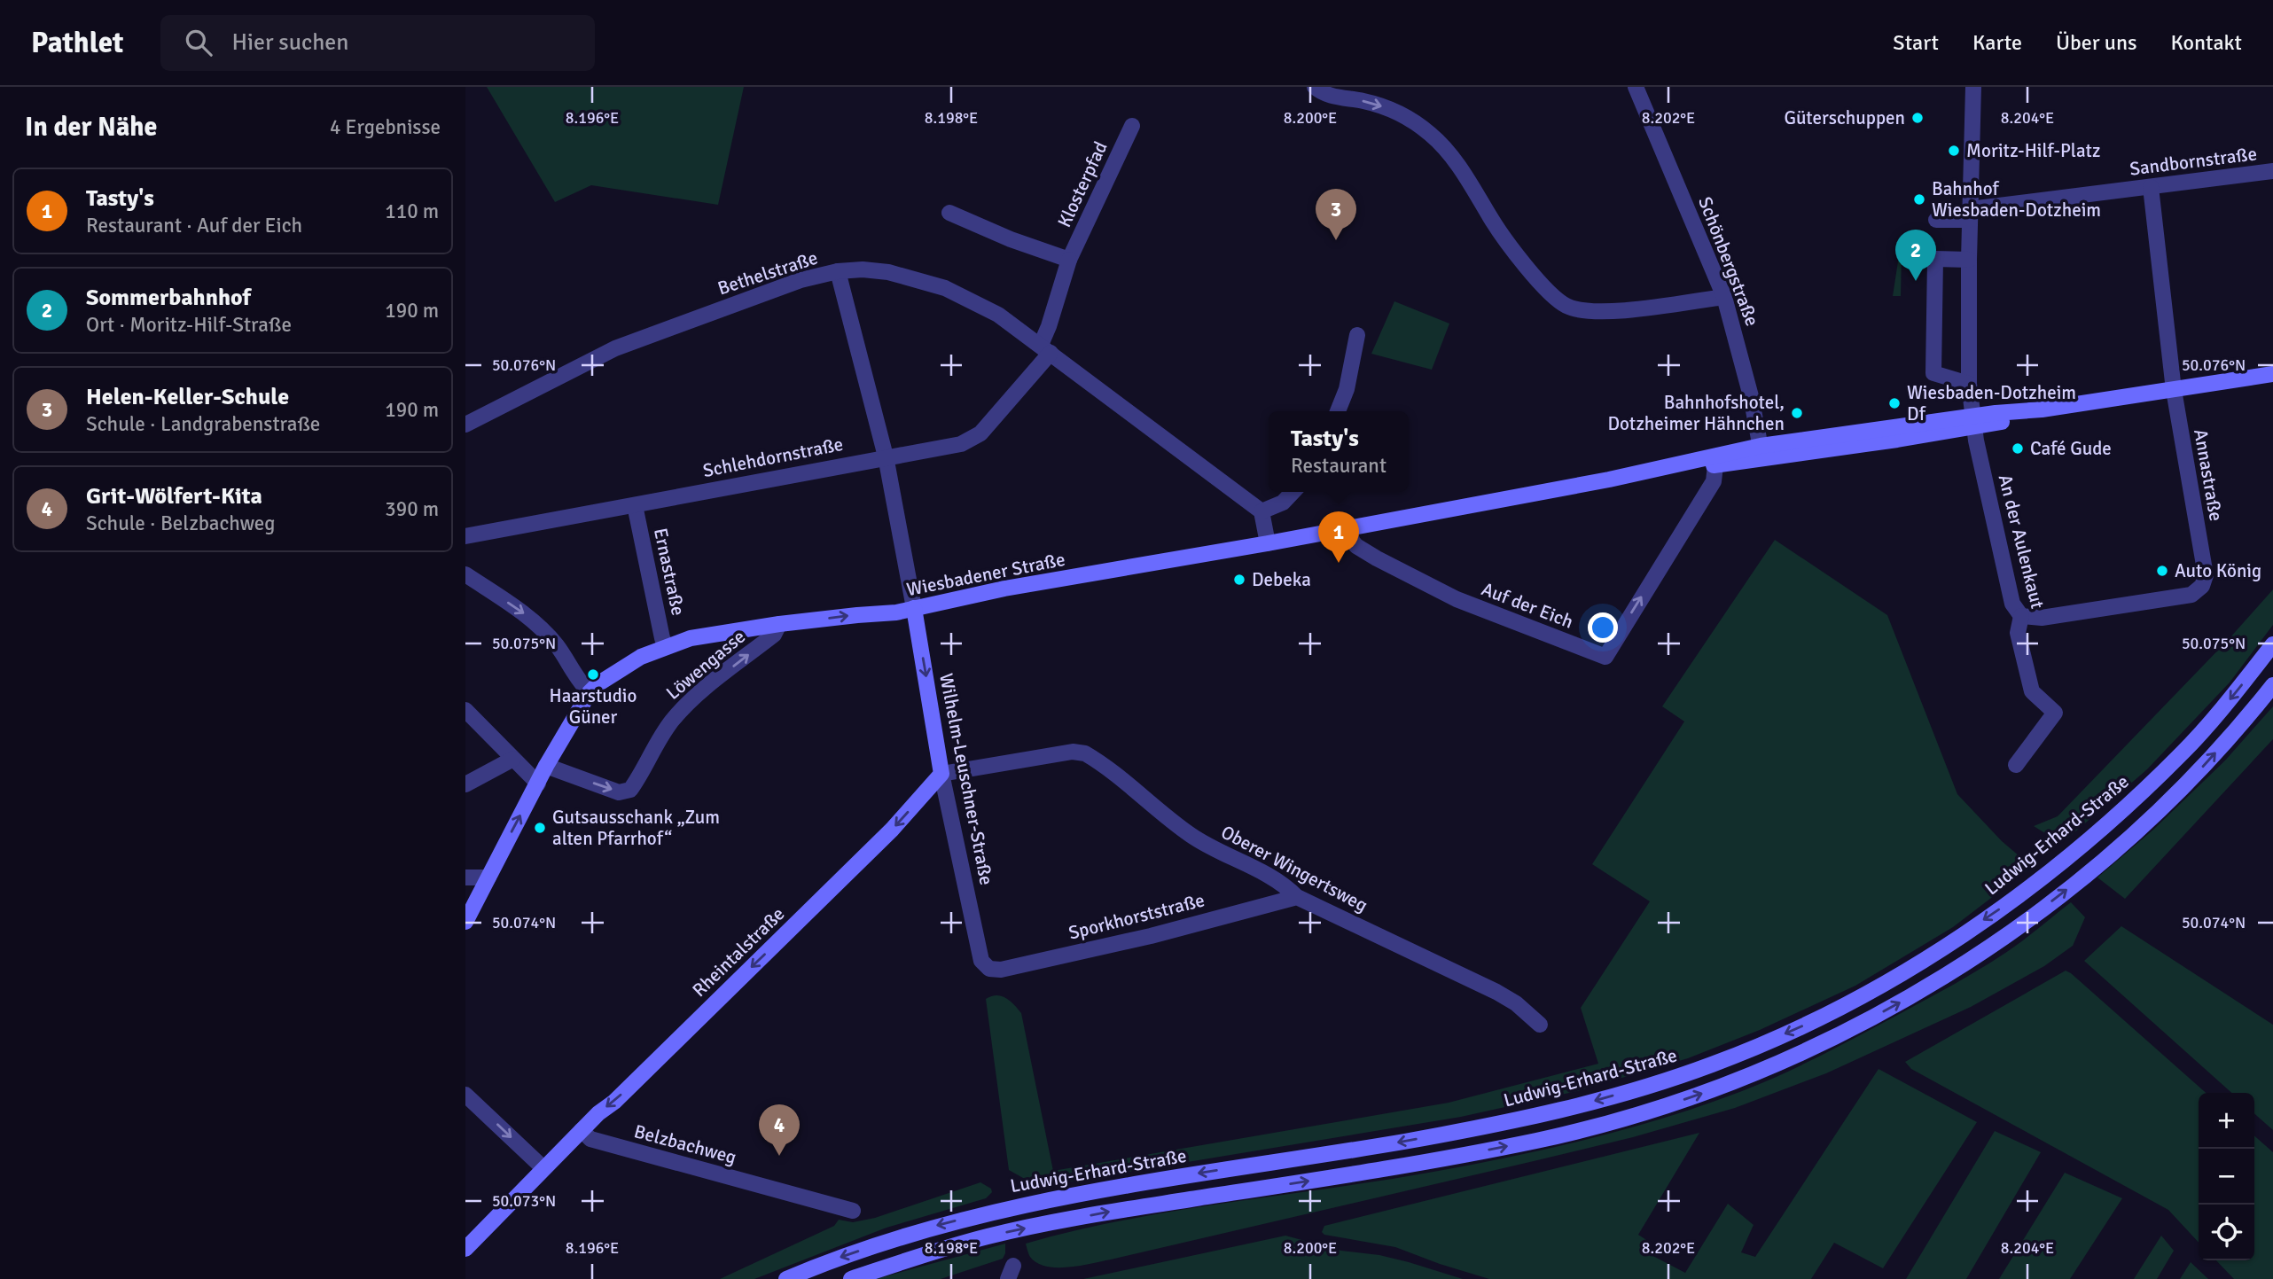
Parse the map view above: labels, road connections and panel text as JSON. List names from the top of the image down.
{
  "streets": {
    "main road": [
      "Wiesbadener Straße",
      "Wilhelm-Leuschner-Straße",
      "Ludwig-Erhard-Straße",
      "Rheintalstraße"
    ],
    "street": [
      "Sandbornstraße",
      "Klosterpfad",
      "Schönbergstraße",
      "Bethelstraße",
      "Schlehdornstraße",
      "Annastraße",
      "An der Aulenkaut",
      "Ernastraße",
      "Auf der Eich",
      "Löwengasse",
      "Oberer Wingertsweg",
      "Sporkhorststraße",
      "Belzbachweg"
    ]
  },
  "crossings": [
    ["Sandbornstraße", "Annastraße"],
    ["Sandbornstraße", "An der Aulenkaut"],
    ["Klosterpfad", "Bethelstraße"],
    ["Klosterpfad", "Schlehdornstraße"],
    ["Schönbergstraße", "Wiesbadener Straße"],
    ["Bethelstraße", "Schlehdornstraße"],
    ["Bethelstraße", "Wilhelm-Leuschner-Straße"],
    ["Schlehdornstraße", "Ernastraße"],
    ["Schlehdornstraße", "Wilhelm-Leuschner-Straße"],
    ["Annastraße", "An der Aulenkaut"],
    ["Annastraße", "Wiesbadener Straße"],
    ["An der Aulenkaut", "Wiesbadener Straße"],
    ["Ernastraße", "Wiesbadener Straße"],
    ["Wiesbadener Straße", "Auf der Eich"],
    ["Wiesbadener Straße", "Löwengasse"],
    ["Wiesbadener Straße", "Wilhelm-Leuschner-Straße"],
    ["Wilhelm-Leuschner-Straße", "Oberer Wingertsweg"],
    ["Wilhelm-Leuschner-Straße", "Sporkhorststraße"],
    ["Wilhelm-Leuschner-Straße", "Rheintalstraße"],
    ["Oberer Wingertsweg", "Sporkhorststraße"],
    ["Oberer Wingertsweg", "Rheintalstraße"],
    ["Rheintalstraße", "Belzbachweg"]
  ],
  "one_way": ["Löwengasse", "Rheintalstraße"],
  "places": [
    "Güterschuppen",
    "Moritz-Hilf-Platz",
    "Bahnhof Wiesbaden-Dotzheim",
    "Wiesbaden-Dotzheim Df",
    "Bahnhofshotel, Dotzheimer Hähnchen",
    "Café Gude",
    "Auto König",
    "Debeka",
    "Haarstudio Güner",
    "Gutsausschank „Zum alten Pfarrhof“"
  ],
  "page": {
    "header": "Pathlet",
    "search": "Hier suchen",
    "nav": [
      "Start",
      "Karte",
      "Über uns",
      "Kontakt"
    ],
    "heading": ["In der Nähe", "4 Ergebnisse"],
    "list": [
      {
        "mark": "1",
        "name": "Tasty's",
        "note": "Restaurant · Auf der Eich",
        "value": "110 m"
      },
      {
        "mark": "2",
        "name": "Sommerbahnhof",
        "note": "Ort · Moritz-Hilf-Straße",
        "value": "190 m"
      },
      {
        "mark": "3",
        "name": "Helen-Keller-Schule",
        "note": "Schule · Landgrabenstraße",
        "value": "190 m"
      },
      {
        "mark": "4",
        "name": "Grit-Wölfert-Kita",
        "note": "Schule · Belzbachweg",
        "value": "390 m"
      }
    ],
    "pins": [
      "3",
      "2",
      "1",
      "4"
    ],
    "popup": ["Tasty's", "Restaurant"],
    "map_buttons": ["+", "−"]
  },
  "coordinates": [
    "8.196°E",
    "8.198°E",
    "8.200°E",
    "8.202°E",
    "8.204°E",
    "50.076°N",
    "50.075°N",
    "50.074°N",
    "50.073°N"
  ]
}
